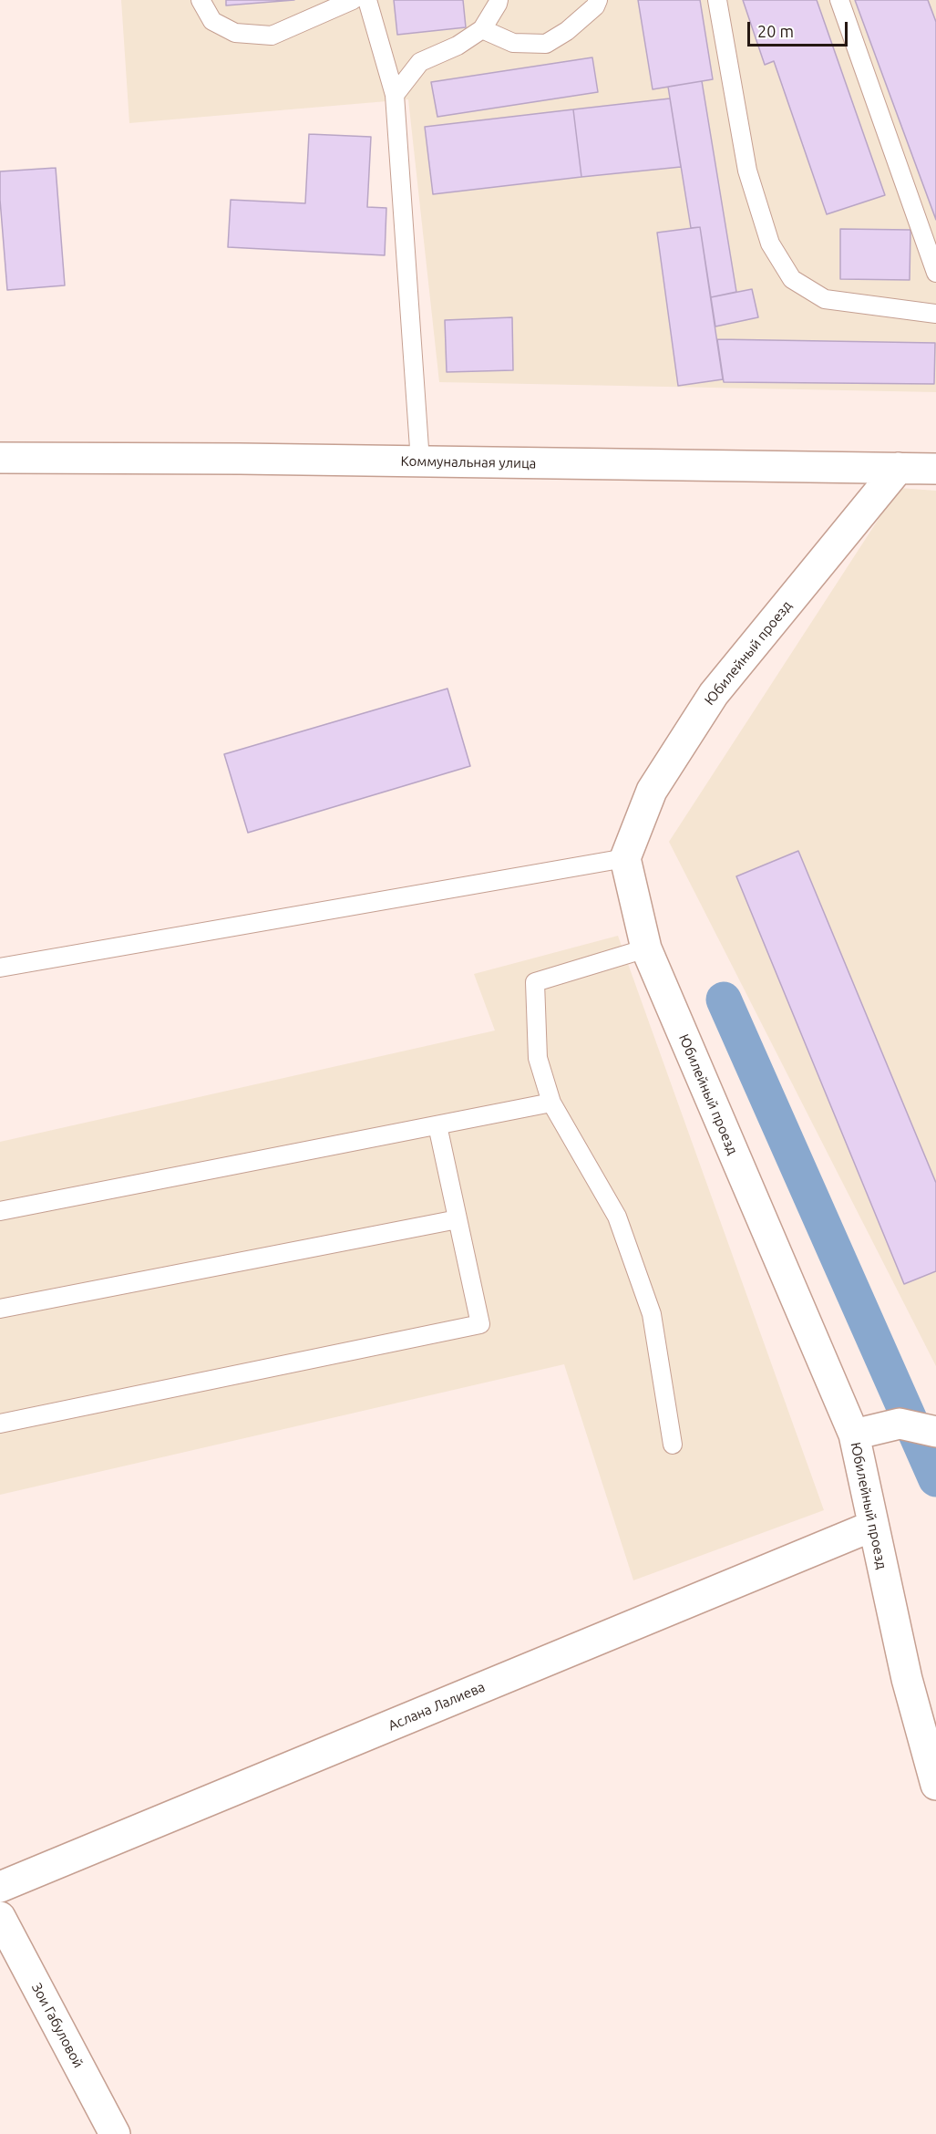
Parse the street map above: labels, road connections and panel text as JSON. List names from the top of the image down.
{
  "streets": {
    "street": [
      "Коммунальная улица",
      "Юбилейный проезд",
      "Аслана Лалиева",
      "Зои Габуловой"
    ]
  },
  "crossings": [
    ["Коммунальная улица", "Юбилейный проезд"],
    ["Юбилейный проезд", "Аслана Лалиева"]
  ],
  "scale_bar": "20 m"
}
